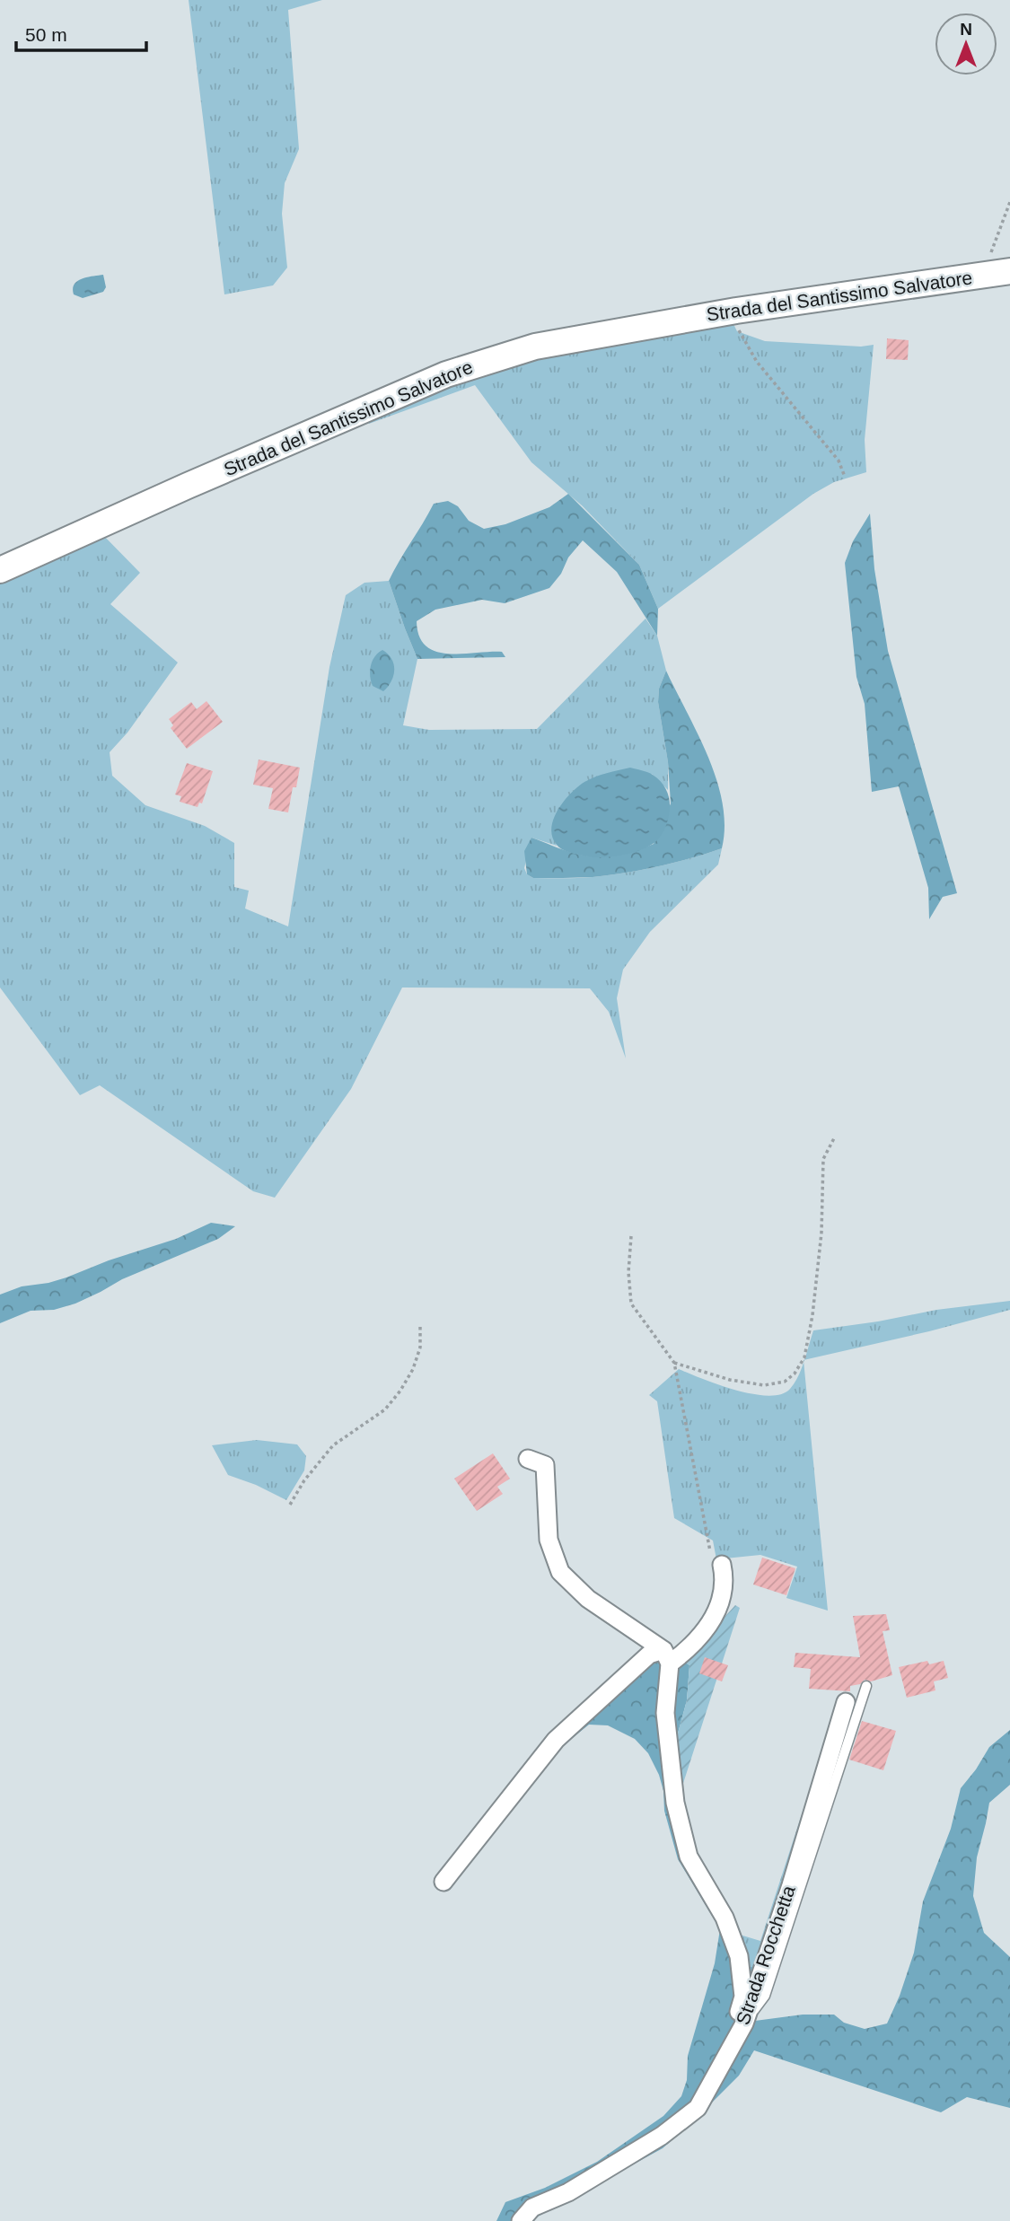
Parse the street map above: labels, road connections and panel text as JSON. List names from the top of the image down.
{
  "streets": {
    "street": ["Strada del Santissimo Salvatore", "Strada Rocchetta"]
  },
  "scale_bar": "50 m",
  "north": "top"
}
